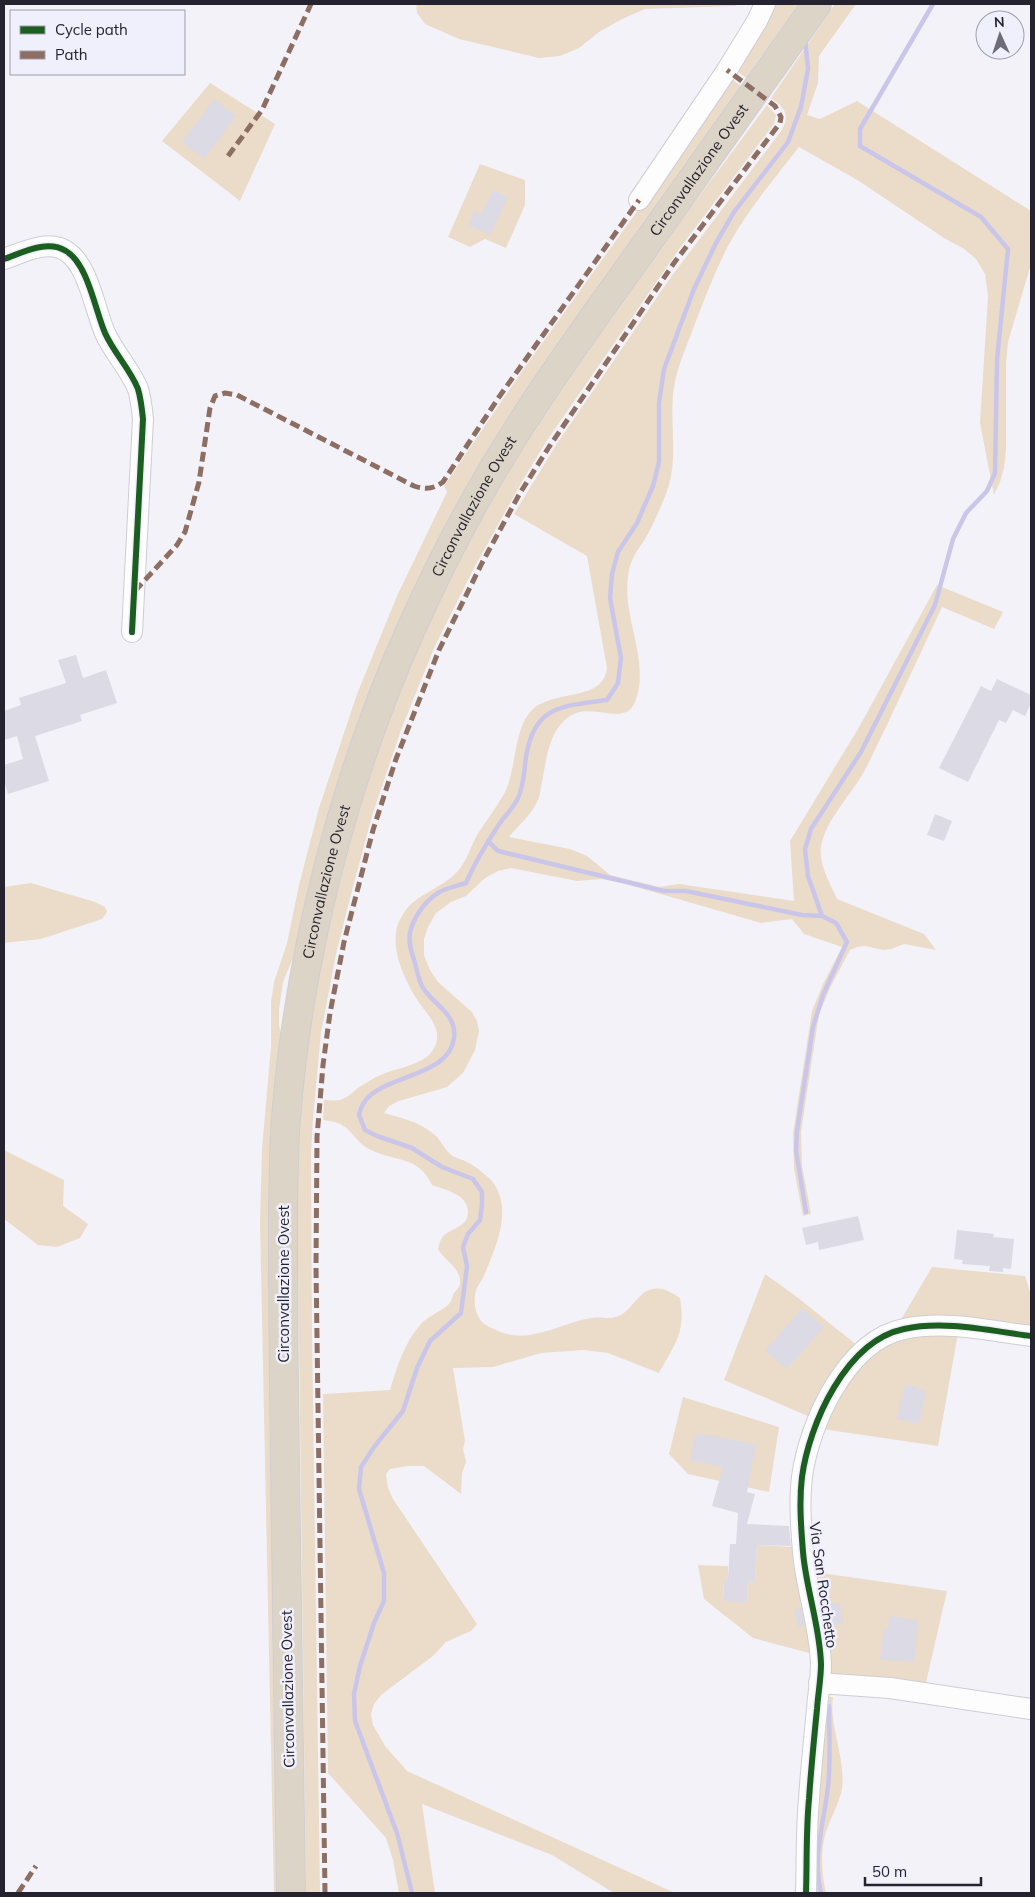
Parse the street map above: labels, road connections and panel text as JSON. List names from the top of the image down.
{
  "streets": {
    "highway": ["Circonvallazione Ovest"],
    "street": ["Via San Rocchetto"]
  },
  "legend": ["Cycle path", "Path"],
  "scale_bar": "50 m",
  "north": "top"
}
